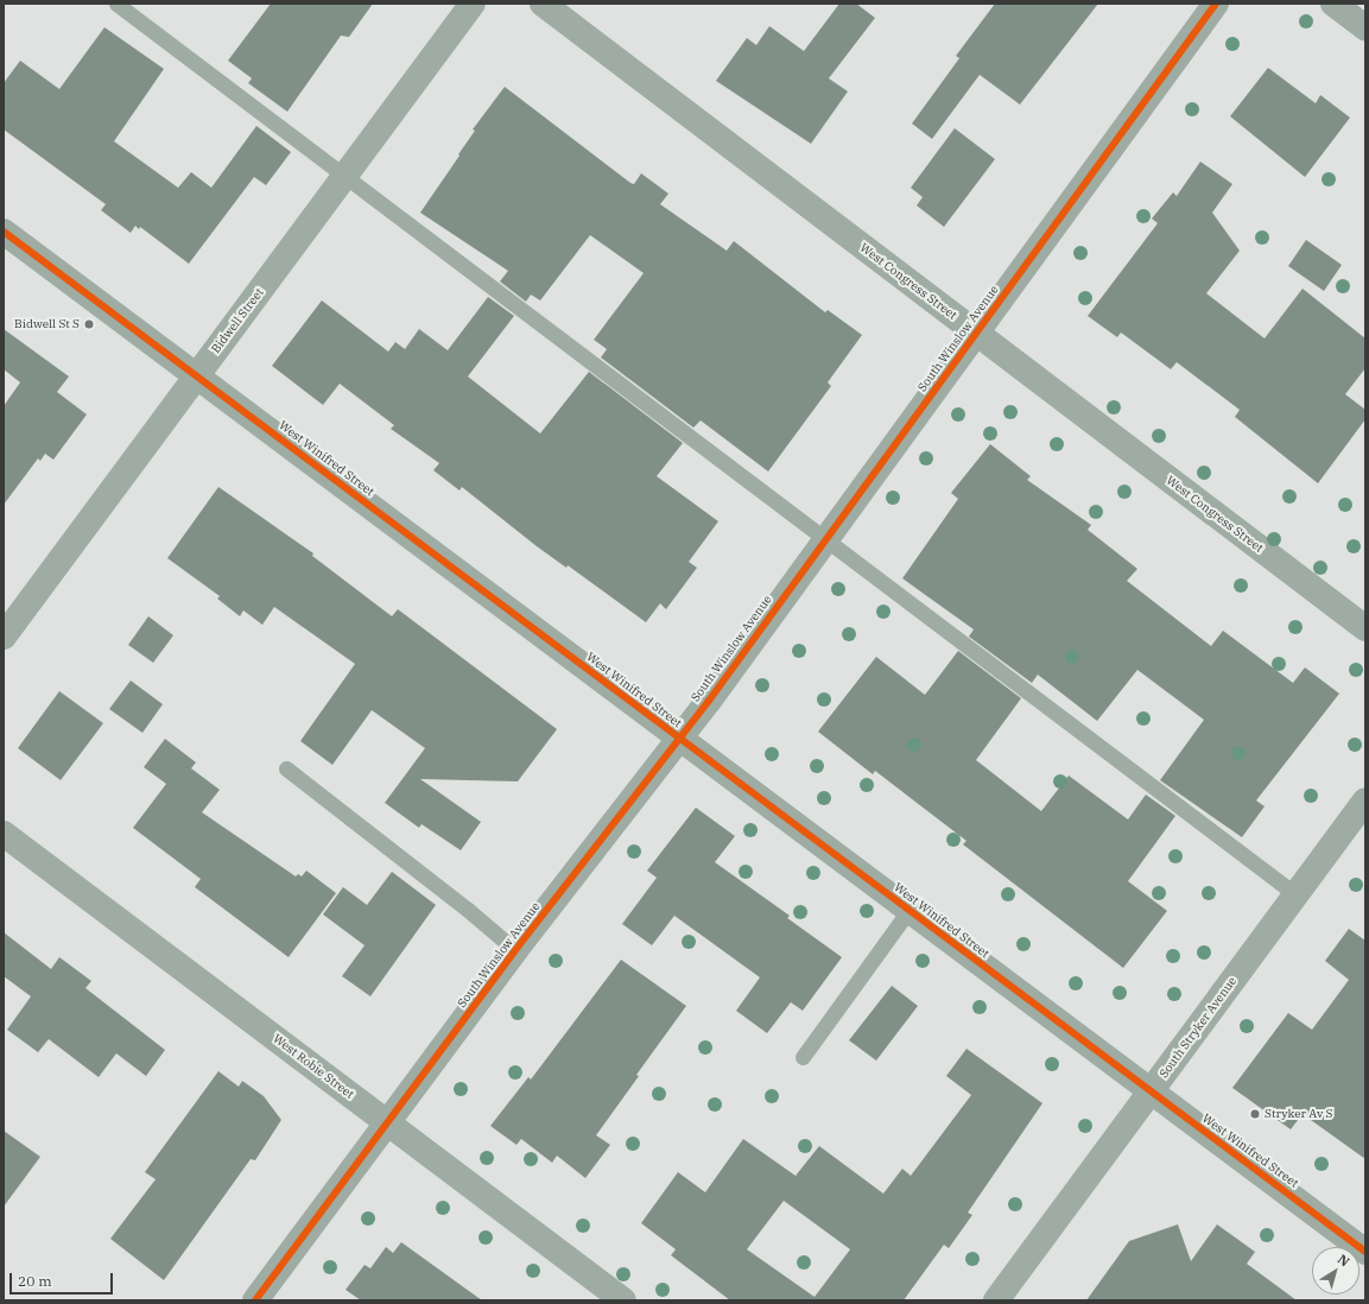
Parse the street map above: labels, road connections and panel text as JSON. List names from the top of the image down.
{
  "streets": {
    "street": [
      "West Congress Street",
      "Bidwell Street",
      "South Winslow Avenue",
      "West Winifred Street",
      "South Stryker Avenue",
      "West Robie Street"
    ]
  },
  "crossings": [
    ["West Congress Street", "South Winslow Avenue"],
    ["Bidwell Street", "West Winifred Street"],
    ["South Winslow Avenue", "West Winifred Street"],
    ["South Winslow Avenue", "West Robie Street"],
    ["West Winifred Street", "South Stryker Avenue"]
  ],
  "places": ["Bidwell St S", "Stryker Av S"],
  "scale_bar": "20 m",
  "north": "top right"
}
